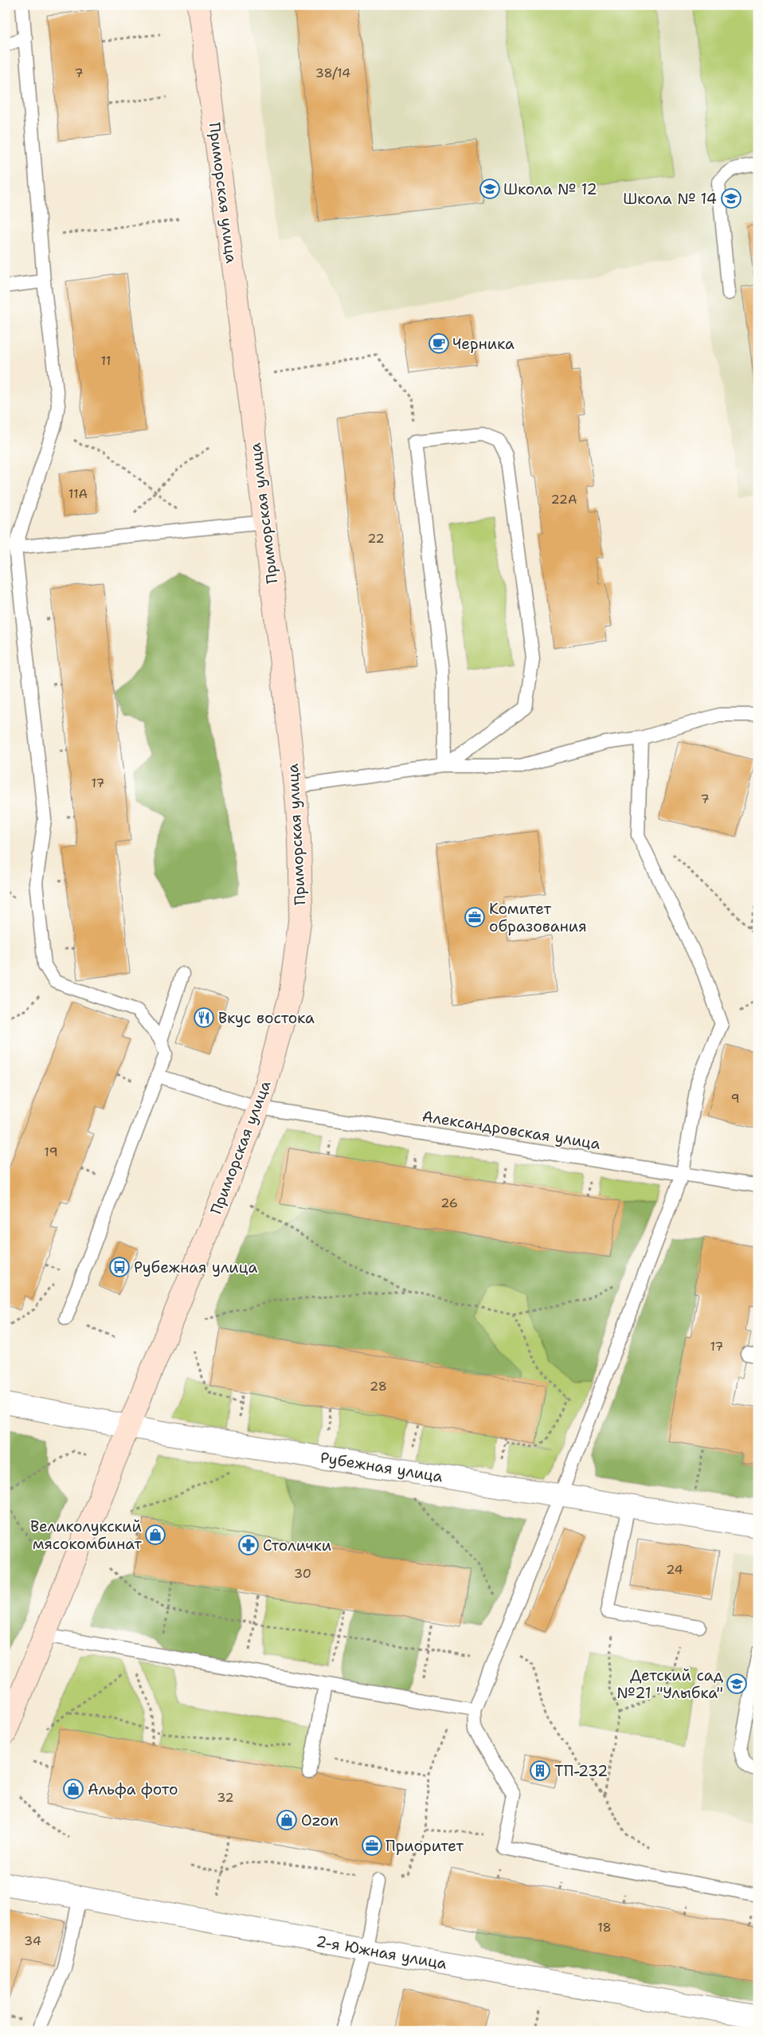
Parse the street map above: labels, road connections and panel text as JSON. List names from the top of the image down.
{
  "streets": {
    "main road": ["Приморская улица"],
    "street": ["Рубежная улица", "2-я Южная улица"],
    "lane": ["Александровская улица"]
  },
  "crossings": [
    ["Приморская улица", "Александровская улица"],
    ["Приморская улица", "Рубежная улица"]
  ],
  "places": {
    "school or university": ["Школа № 12", "Школа № 14", "Детский сад №21 \"Улыбка\""],
    "cafe": ["Черника"],
    "office": ["Комитет образования", "Приоритет"],
    "restaurant": ["Вкус востока"],
    "bus stop": ["Рубежная улица"],
    "shop": ["Великолукский мясокомбинат", "Альфа фото", "Ozon"],
    "pharmacy": ["Столички"],
    "building": ["ТП-232"]
  },
  "house_numbers": [
    "7",
    "38/14",
    "11",
    "11А",
    "22А",
    "22",
    "17",
    "7",
    "9",
    "19",
    "26",
    "17",
    "28",
    "24",
    "30",
    "32",
    "18",
    "34"
  ]
}
